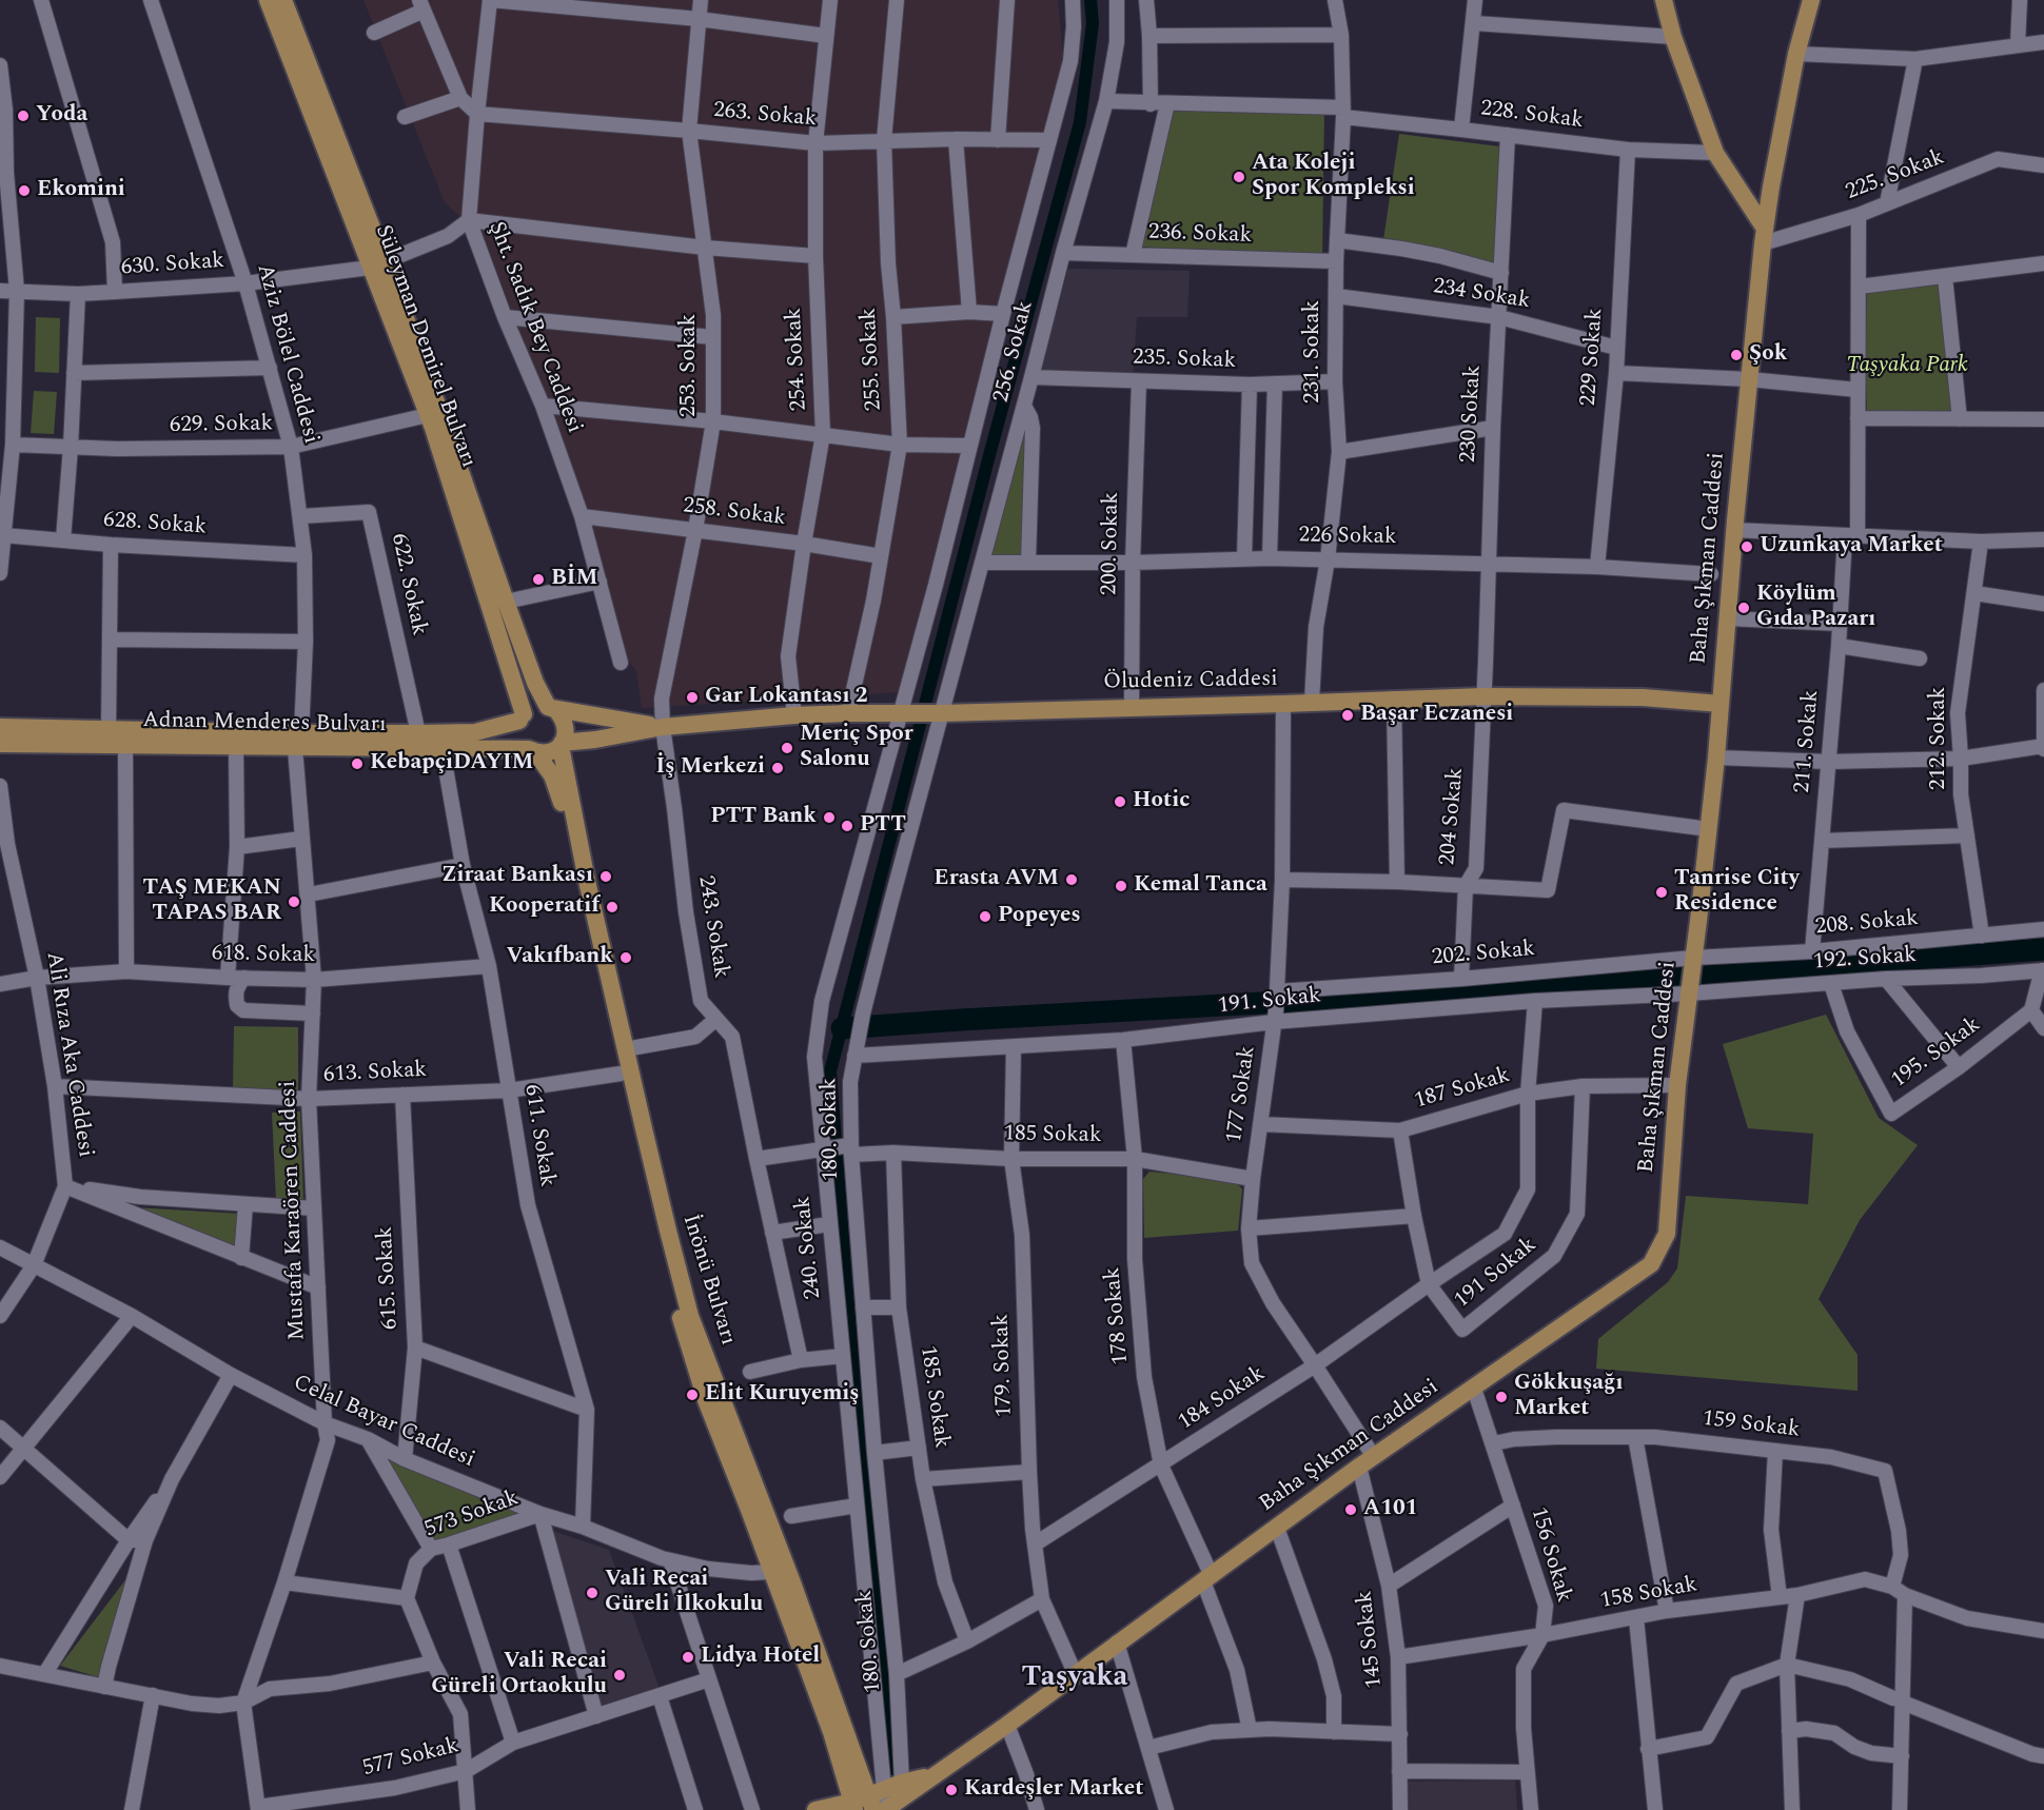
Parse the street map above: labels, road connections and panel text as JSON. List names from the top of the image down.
{
  "streets": {
    "main road": [
      "Süleyman Demirel Bulvarı",
      "Baha Şıkman Caddesi",
      "Öludeniz Caddesi",
      "Adnan Menderes Bulvarı",
      "İnönü Bulvarı"
    ],
    "street": [
      "263. Sokak",
      "228. Sokak",
      "225. Sokak",
      "236. Sokak",
      "630. Sokak",
      "234 Sokak",
      "Şht. Sadık Bey Caddesi",
      "256. Sokak",
      "231. Sokak",
      "Aziz Bölel Caddesi",
      "229 Sokak",
      "254. Sokak",
      "255. Sokak",
      "235. Sokak",
      "253. Sokak",
      "230 Sokak",
      "629. Sokak",
      "258. Sokak",
      "628. Sokak",
      "226 Sokak",
      "200. Sokak",
      "622. Sokak",
      "212. Sokak",
      "211. Sokak",
      "204 Sokak",
      "208. Sokak",
      "243. Sokak",
      "202. Sokak",
      "618. Sokak",
      "192. Sokak",
      "191. Sokak",
      "195. Sokak",
      "Ali Rıza Aka Caddesi",
      "613. Sokak",
      "187 Sokak",
      "177 Sokak",
      "180. Sokak",
      "611. Sokak",
      "185 Sokak",
      "Mustafa Karaören Caddesi",
      "240. Sokak",
      "191 Sokak",
      "615. Sokak",
      "178 Sokak",
      "179. Sokak",
      "185. Sokak",
      "184 Sokak",
      "Celal Bayar Caddesi",
      "159 Sokak",
      "573 Sokak",
      "156 Sokak",
      "158 Sokak",
      "145 Sokak",
      "577 Sokak"
    ]
  },
  "crossings": [
    ["263. Sokak", "Şht. Sadık Bey Caddesi"],
    ["263. Sokak", "256. Sokak"],
    ["263. Sokak", "254. Sokak"],
    ["263. Sokak", "255. Sokak"],
    ["263. Sokak", "253. Sokak"],
    ["228. Sokak", "256. Sokak"],
    ["228. Sokak", "231. Sokak"],
    ["228. Sokak", "229 Sokak"],
    ["228. Sokak", "230 Sokak"],
    ["225. Sokak", "Baha Şıkman Caddesi"],
    ["225. Sokak", "211. Sokak"],
    ["236. Sokak", "256. Sokak"],
    ["236. Sokak", "231. Sokak"],
    ["630. Sokak", "Şht. Sadık Bey Caddesi"],
    ["630. Sokak", "Süleyman Demirel Bulvarı"],
    ["630. Sokak", "Aziz Bölel Caddesi"],
    ["234 Sokak", "231. Sokak"],
    ["234 Sokak", "229 Sokak"],
    ["234 Sokak", "230 Sokak"],
    ["Şht. Sadık Bey Caddesi", "258. Sokak"],
    ["Süleyman Demirel Bulvarı", "629. Sokak"],
    ["Süleyman Demirel Bulvarı", "Adnan Menderes Bulvarı"],
    ["Süleyman Demirel Bulvarı", "İnönü Bulvarı"],
    ["256. Sokak", "235. Sokak"],
    ["256. Sokak", "226 Sokak"],
    ["256. Sokak", "Öludeniz Caddesi"],
    ["256. Sokak", "180. Sokak"],
    ["256. Sokak", "240. Sokak"],
    ["231. Sokak", "235. Sokak"],
    ["231. Sokak", "226 Sokak"],
    ["231. Sokak", "Öludeniz Caddesi"],
    ["Aziz Bölel Caddesi", "629. Sokak"],
    ["Aziz Bölel Caddesi", "628. Sokak"],
    ["Aziz Bölel Caddesi", "622. Sokak"],
    ["Aziz Bölel Caddesi", "Adnan Menderes Bulvarı"],
    ["Aziz Bölel Caddesi", "Mustafa Karaören Caddesi"],
    ["229 Sokak", "226 Sokak"],
    ["254. Sokak", "258. Sokak"],
    ["254. Sokak", "Öludeniz Caddesi"],
    ["255. Sokak", "258. Sokak"],
    ["255. Sokak", "Öludeniz Caddesi"],
    ["235. Sokak", "200. Sokak"],
    ["253. Sokak", "258. Sokak"],
    ["253. Sokak", "Öludeniz Caddesi"],
    ["253. Sokak", "Adnan Menderes Bulvarı"],
    ["253. Sokak", "243. Sokak"],
    ["230 Sokak", "226 Sokak"],
    ["230 Sokak", "Öludeniz Caddesi"],
    ["230 Sokak", "204 Sokak"],
    ["226 Sokak", "200. Sokak"],
    ["200. Sokak", "Öludeniz Caddesi"],
    ["Baha Şıkman Caddesi", "Öludeniz Caddesi"],
    ["Baha Şıkman Caddesi", "208. Sokak"],
    ["Baha Şıkman Caddesi", "202. Sokak"],
    ["Baha Şıkman Caddesi", "192. Sokak"],
    ["Baha Şıkman Caddesi", "191. Sokak"],
    ["Baha Şıkman Caddesi", "187 Sokak"],
    ["Baha Şıkman Caddesi", "177 Sokak"],
    ["Baha Şıkman Caddesi", "180. Sokak"],
    ["Baha Şıkman Caddesi", "240. Sokak"],
    ["Baha Şıkman Caddesi", "İnönü Bulvarı"],
    ["Baha Şıkman Caddesi", "178 Sokak"],
    ["Baha Şıkman Caddesi", "179. Sokak"],
    ["Baha Şıkman Caddesi", "156 Sokak"],
    ["Baha Şıkman Caddesi", "145 Sokak"],
    ["622. Sokak", "Adnan Menderes Bulvarı"],
    ["Öludeniz Caddesi", "Adnan Menderes Bulvarı"],
    ["Öludeniz Caddesi", "204 Sokak"],
    ["Öludeniz Caddesi", "243. Sokak"],
    ["Öludeniz Caddesi", "177 Sokak"],
    ["Öludeniz Caddesi", "180. Sokak"],
    ["Öludeniz Caddesi", "240. Sokak"],
    ["Adnan Menderes Bulvarı", "243. Sokak"],
    ["Adnan Menderes Bulvarı", "611. Sokak"],
    ["Adnan Menderes Bulvarı", "Mustafa Karaören Caddesi"],
    ["Adnan Menderes Bulvarı", "İnönü Bulvarı"],
    ["212. Sokak", "208. Sokak"],
    ["211. Sokak", "208. Sokak"],
    ["204 Sokak", "202. Sokak"],
    ["208. Sokak", "202. Sokak"],
    ["243. Sokak", "185 Sokak"],
    ["202. Sokak", "177 Sokak"],
    ["618. Sokak", "Ali Rıza Aka Caddesi"],
    ["618. Sokak", "611. Sokak"],
    ["618. Sokak", "Mustafa Karaören Caddesi"],
    ["192. Sokak", "191. Sokak"],
    ["192. Sokak", "195. Sokak"],
    ["191. Sokak", "177 Sokak"],
    ["191. Sokak", "180. Sokak"],
    ["191. Sokak", "178 Sokak"],
    ["191. Sokak", "179. Sokak"],
    ["191. Sokak", "184 Sokak"],
    ["Ali Rıza Aka Caddesi", "613. Sokak"],
    ["Ali Rıza Aka Caddesi", "Celal Bayar Caddesi"],
    ["613. Sokak", "611. Sokak"],
    ["613. Sokak", "Mustafa Karaören Caddesi"],
    ["613. Sokak", "615. Sokak"],
    ["613. Sokak", "İnönü Bulvarı"],
    ["187 Sokak", "177 Sokak"],
    ["187 Sokak", "191 Sokak"],
    ["187 Sokak", "184 Sokak"],
    ["177 Sokak", "185 Sokak"],
    ["177 Sokak", "184 Sokak"],
    ["177 Sokak", "145 Sokak"],
    ["180. Sokak", "185 Sokak"],
    ["611. Sokak", "Celal Bayar Caddesi"],
    ["185 Sokak", "240. Sokak"],
    ["185 Sokak", "178 Sokak"],
    ["185 Sokak", "179. Sokak"],
    ["185 Sokak", "185. Sokak"],
    ["Mustafa Karaören Caddesi", "Celal Bayar Caddesi"],
    ["Mustafa Karaören Caddesi", "577 Sokak"],
    ["240. Sokak", "İnönü Bulvarı"],
    ["191 Sokak", "184 Sokak"],
    ["615. Sokak", "Celal Bayar Caddesi"],
    ["İnönü Bulvarı", "Celal Bayar Caddesi"],
    ["178 Sokak", "184 Sokak"],
    ["179. Sokak", "184 Sokak"],
    ["Celal Bayar Caddesi", "573 Sokak"],
    ["159 Sokak", "156 Sokak"],
    ["159 Sokak", "158 Sokak"],
    ["156 Sokak", "158 Sokak"],
    ["158 Sokak", "145 Sokak"]
  ],
  "districts": ["Taşyaka"],
  "parks": ["Taşyaka Park"],
  "places": [
    "Yoda",
    "Ata Koleji Spor Kompleksi",
    "Ekomini",
    "Şok",
    "Uzunkaya Market",
    "BİM",
    "Köylüm Gıda Pazarı",
    "Gar Lokantası 2",
    "Başar Eczanesi",
    "Meriç Spor Salonu",
    "KebapçiDAYIM",
    "İş Merkezi",
    "Hotic",
    "PTT Bank",
    "PTT",
    "Ziraat Bankası",
    "Erasta AVM",
    "Kemal Tanca",
    "Tanrise City Residence",
    "TAŞ MEKAN TAPAS BAR",
    "Kooperatif",
    "Popeyes",
    "Vakıfbank",
    "Elit Kuruyemiş",
    "Gökkuşağı Market",
    "A101",
    "Vali Recai Güreli İlkokulu",
    "Lidya Hotel",
    "Vali Recai Güreli Ortaokulu",
    "Kardeşler Market"
  ]
}
